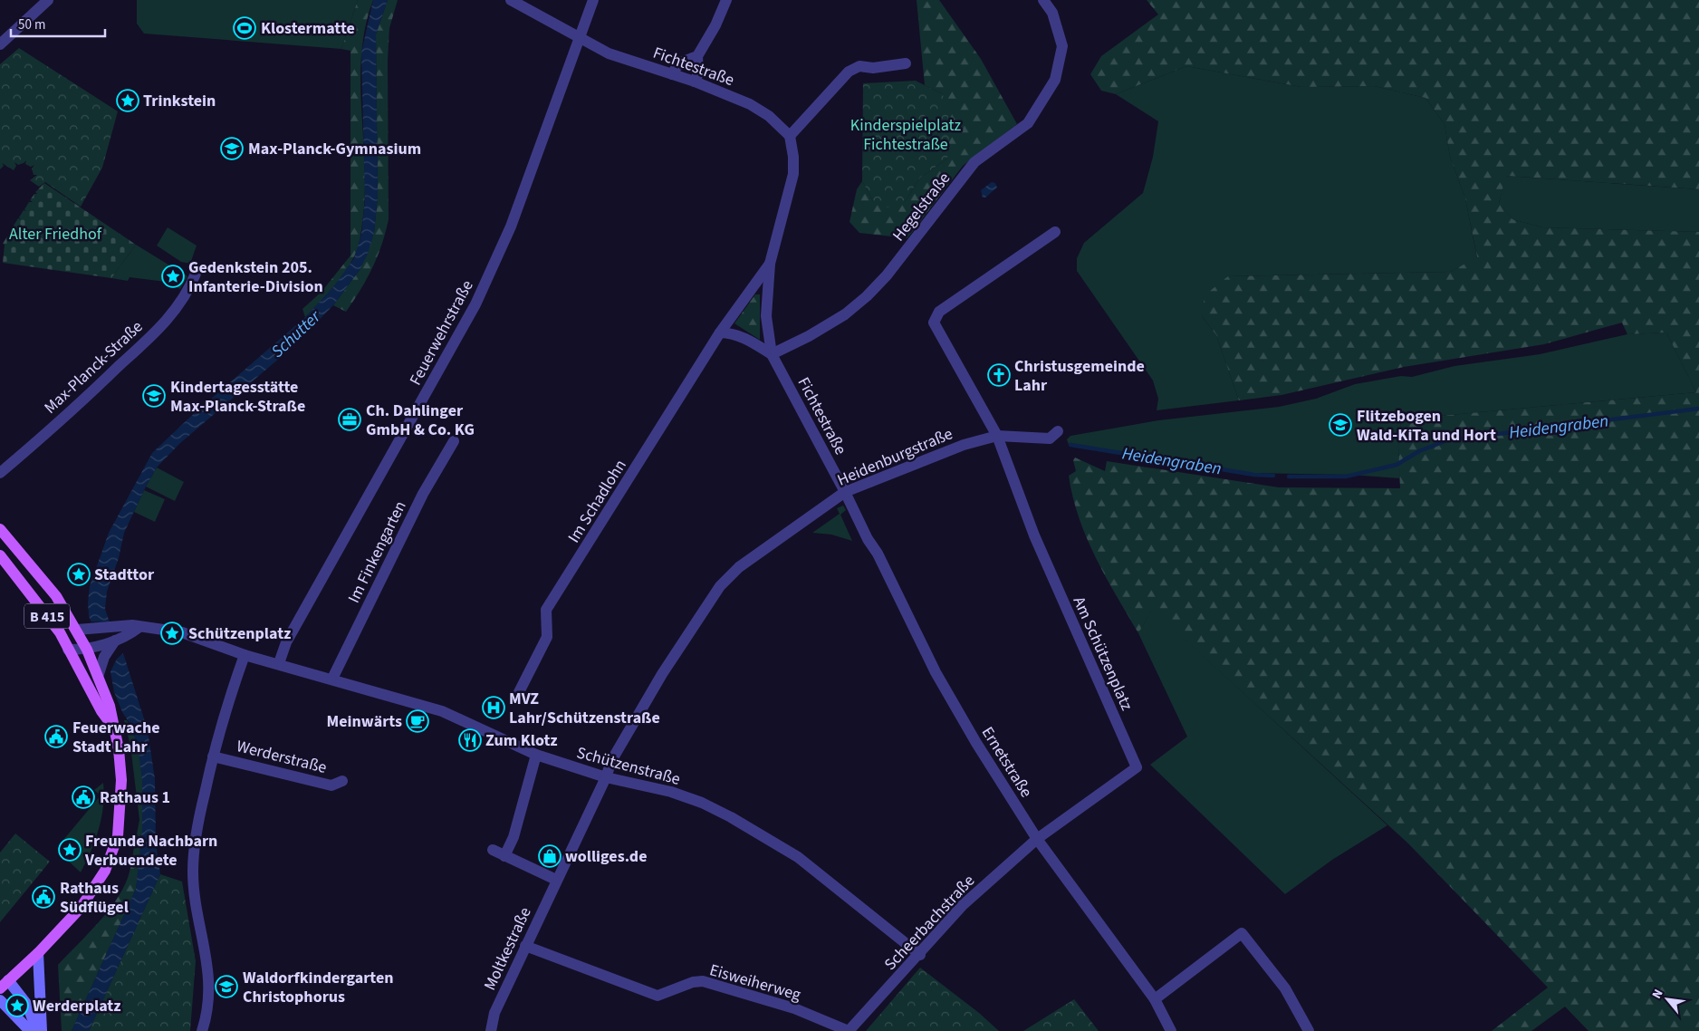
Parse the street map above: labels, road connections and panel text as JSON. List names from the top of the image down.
{
  "streets": {
    "main road": ["B 415"],
    "street": [
      "Fichtestraße",
      "Hegelstraße",
      "Feuerwehrstraße",
      "Max-Planck-Straße",
      "Heidenburgstraße",
      "Im Schadlohn",
      "Im Finkengarten",
      "Am Schützenplatz",
      "Werderstraße",
      "Ernetstraße",
      "Schützenstraße",
      "Scheerbachstraße",
      "Moltkestraße",
      "Eisweiherweg"
    ]
  },
  "crossings": [
    ["Fichtestraße", "Hegelstraße"],
    ["Fichtestraße", "Feuerwehrstraße"],
    ["Fichtestraße", "Heidenburgstraße"],
    ["Fichtestraße", "Im Schadlohn"],
    ["Fichtestraße", "Ernetstraße"],
    ["Feuerwehrstraße", "Schützenstraße"],
    ["Heidenburgstraße", "Am Schützenplatz"],
    ["Heidenburgstraße", "Ernetstraße"],
    ["Heidenburgstraße", "Schützenstraße"],
    ["Heidenburgstraße", "Moltkestraße"],
    ["Im Finkengarten", "Schützenstraße"],
    ["B 415", "Schützenstraße"],
    ["Am Schützenplatz", "Ernetstraße"],
    ["Am Schützenplatz", "Scheerbachstraße"],
    ["Werderstraße", "Schützenstraße"],
    ["Ernetstraße", "Scheerbachstraße"],
    ["Schützenstraße", "Scheerbachstraße"],
    ["Schützenstraße", "Moltkestraße"],
    ["Scheerbachstraße", "Eisweiherweg"],
    ["Moltkestraße", "Eisweiherweg"]
  ],
  "water": ["Schutter", "Heidengraben"],
  "parks": ["Kinderspielplatz Fichtestraße", "Alter Friedhof"],
  "places": {
    "sports": ["Klostermatte"],
    "place": [
      "Trinkstein",
      "Gedenkstein 205. Infanterie-Division",
      "Stadttor",
      "Schützenplatz",
      "Freunde Nachbarn Verbuendete",
      "Werderplatz"
    ],
    "school or university": [
      "Max-Planck-Gymnasium",
      "Kindertagesstätte Max-Planck-Straße",
      "Flitzebogen Wald-KiTa und Hort",
      "Waldorfkindergarten Christophorus"
    ],
    "church": ["Christusgemeinde Lahr"],
    "office": ["Ch. Dahlinger GmbH & Co. KG"],
    "hospital": ["MVZ Lahr/Schützenstraße"],
    "cafe": ["Meinwärts"],
    "public building": ["Feuerwache Stadt Lahr", "Rathaus 1", "Rathaus Südflügel"],
    "restaurant": ["Zum Klotz"],
    "shop": ["wolliges.de"]
  },
  "scale_bar": "50 m",
  "north": "top left"
}
